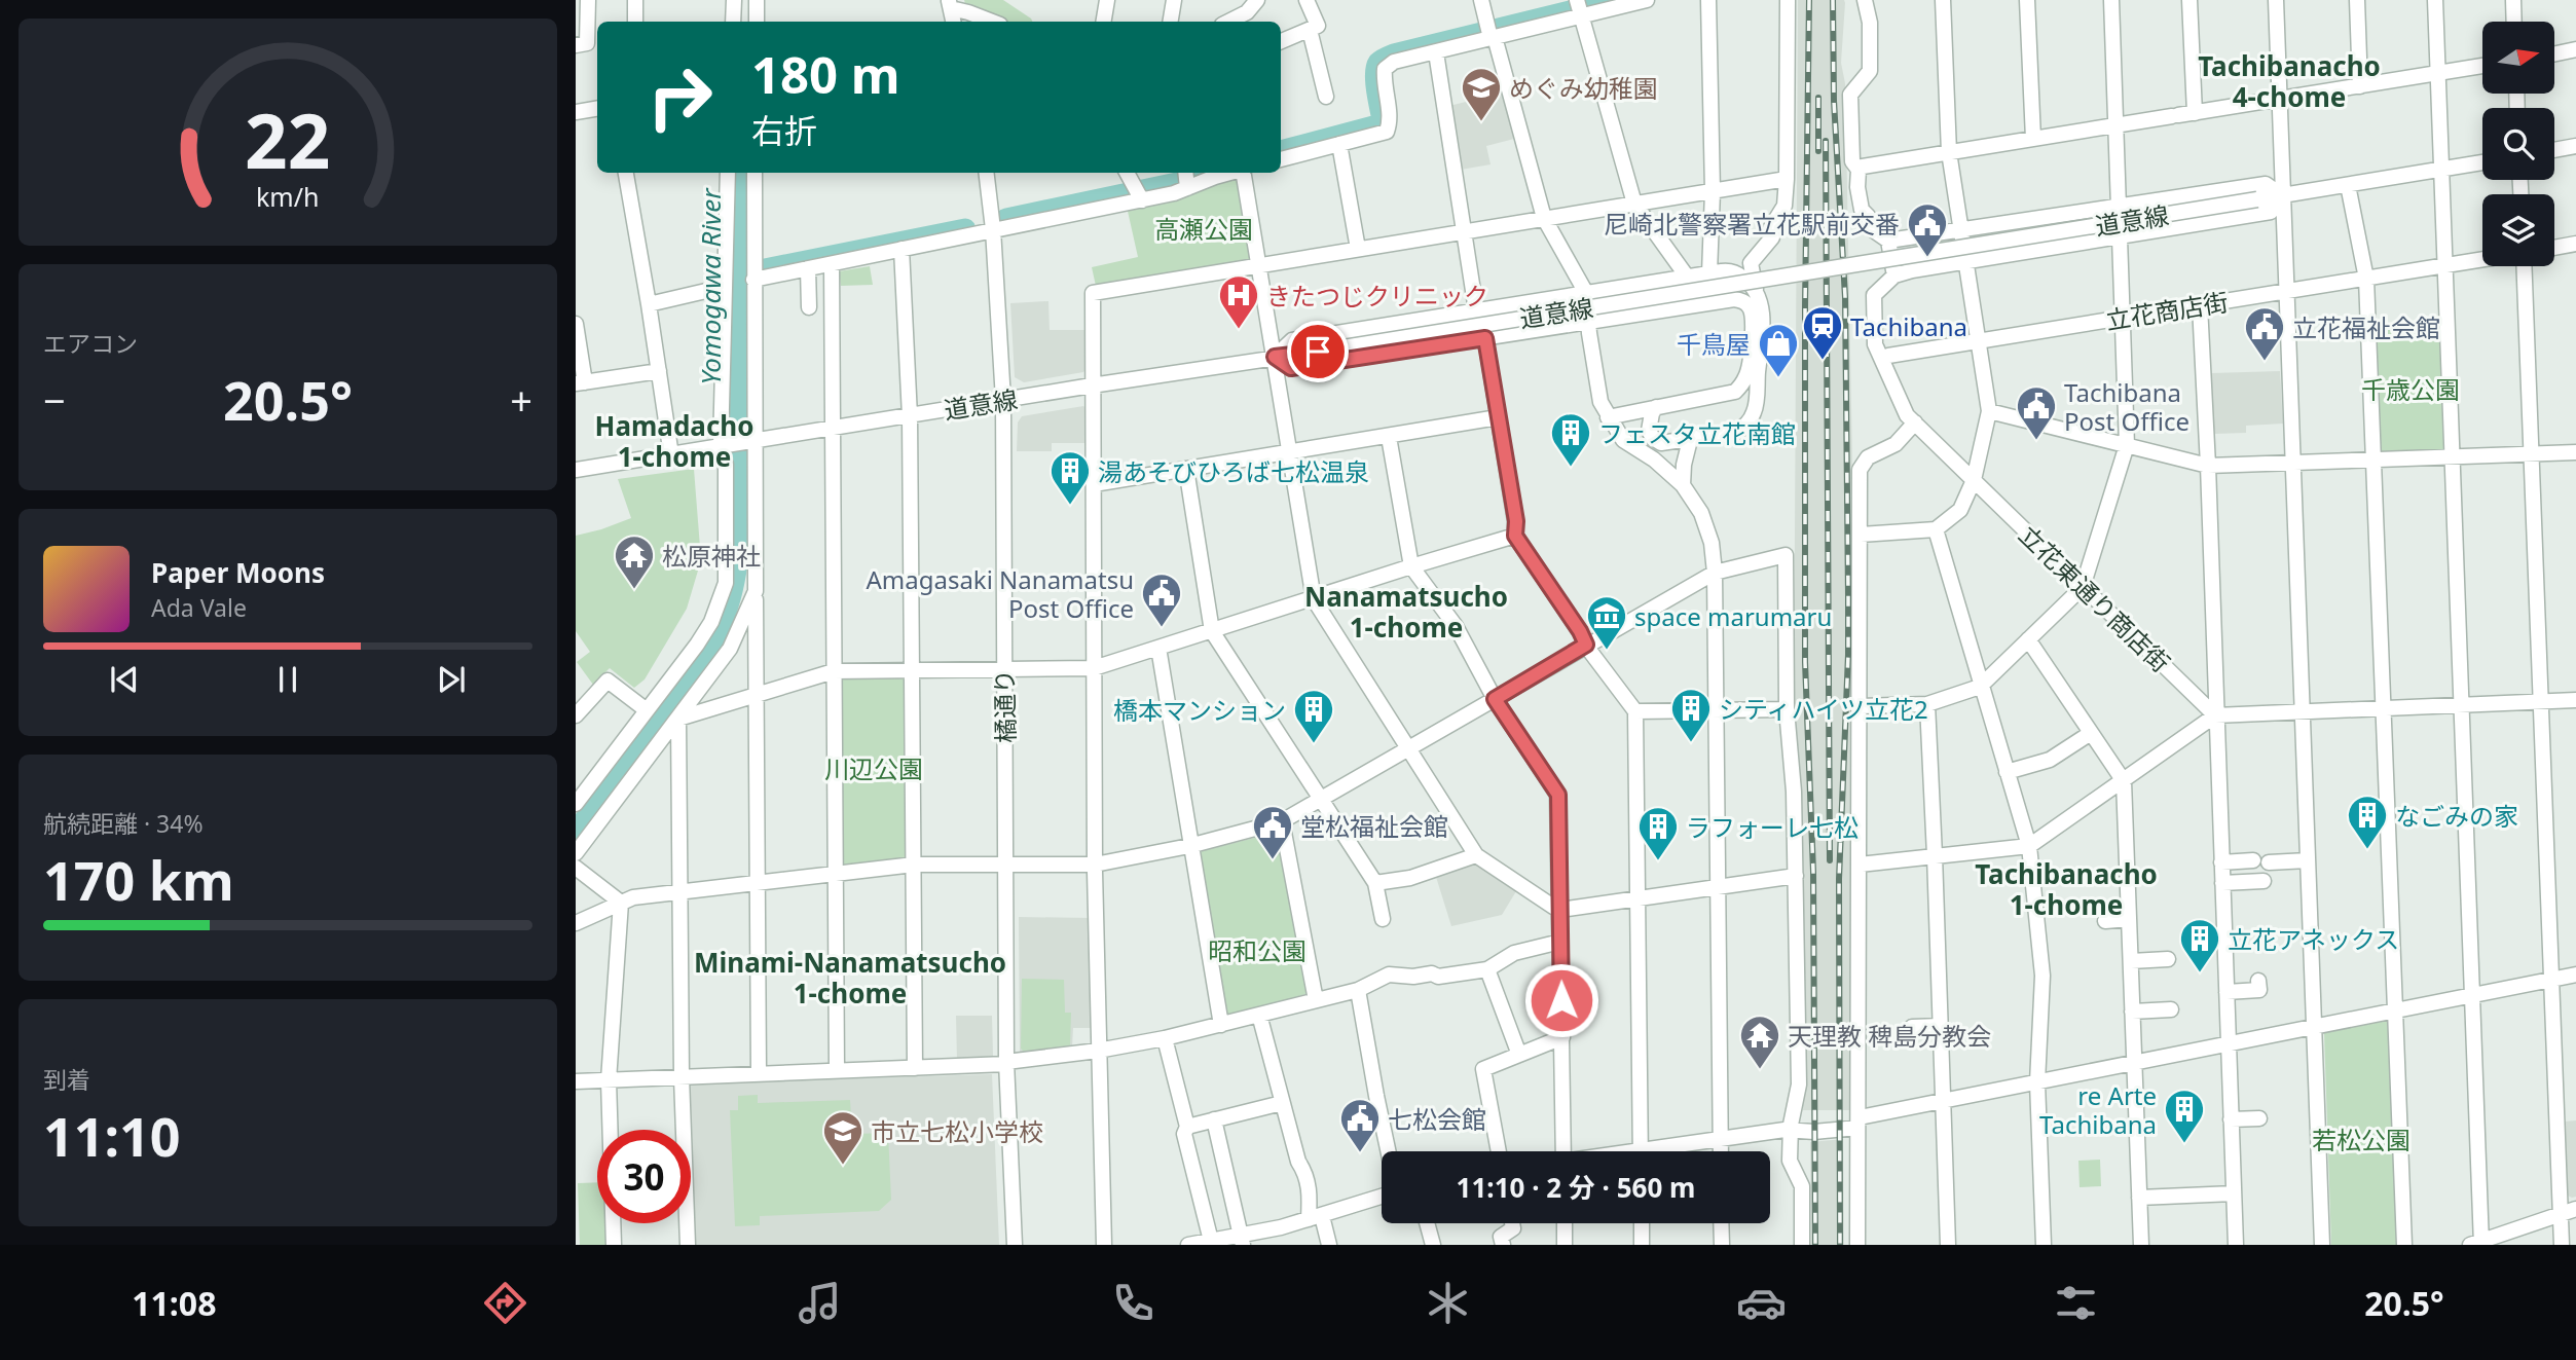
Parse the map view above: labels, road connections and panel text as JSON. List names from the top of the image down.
{
  "streets": {
    "street": [
      "道意線",
      "立花商店街",
      "立花東通り商店街",
      "橘通り"
    ]
  },
  "crossings": [
    ["道意線", "橘通り"]
  ],
  "districts": [
    "Tachibanacho 4-chome",
    "Hamadacho 1-chome",
    "Nanamatsucho 1-chome",
    "Tachibanacho 1-chome",
    "Minami-Nanamatsucho 1-chome"
  ],
  "water": ["Yomogawa River"],
  "parks": [
    "高瀬公園",
    "千歳公園",
    "川辺公園",
    "昭和公園",
    "若松公園"
  ],
  "places": {
    "school or university": ["めぐみ幼稚園", "市立七松小学校"],
    "public building": [
      "尼崎北警察署立花駅前交番",
      "立花福祉会館",
      "Tachibana Post Office",
      "Amagasaki Nanamatsu Post Office",
      "堂松福祉会館",
      "七松会館"
    ],
    "hospital": ["きたつじクリニック"],
    "station": ["Tachibana"],
    "shop": ["千鳥屋"],
    "building": [
      "フェスタ立花南館",
      "湯あそびひろば七松温泉",
      "シティハイツ立花2",
      "橋本マンション",
      "なごみの家",
      "ラフォーレ七松",
      "立花アネックス",
      "re Arte Tachibana"
    ],
    "temple": ["松原神社", "天理教 稗島分教会"],
    "museum": ["space marumaru"]
  },
  "north": "right",
  "page": {
    "turn": ["180 m", "右折"],
    "tile": [
      "エアコン",
      ["航続距離 · 34%", "170 km"],
      ["到着", "11:10"]
    ],
    "heat": ["−", "20.5°", "+"],
    "song": ["Paper Moons", "Ada Vale"],
    "limit": "30",
    "trip": "11:10 · 2 分 · 560 m",
    "tabs": ["11:08", "20.5°"],
    "gauge": ["22", "km/h"]
  }
}
